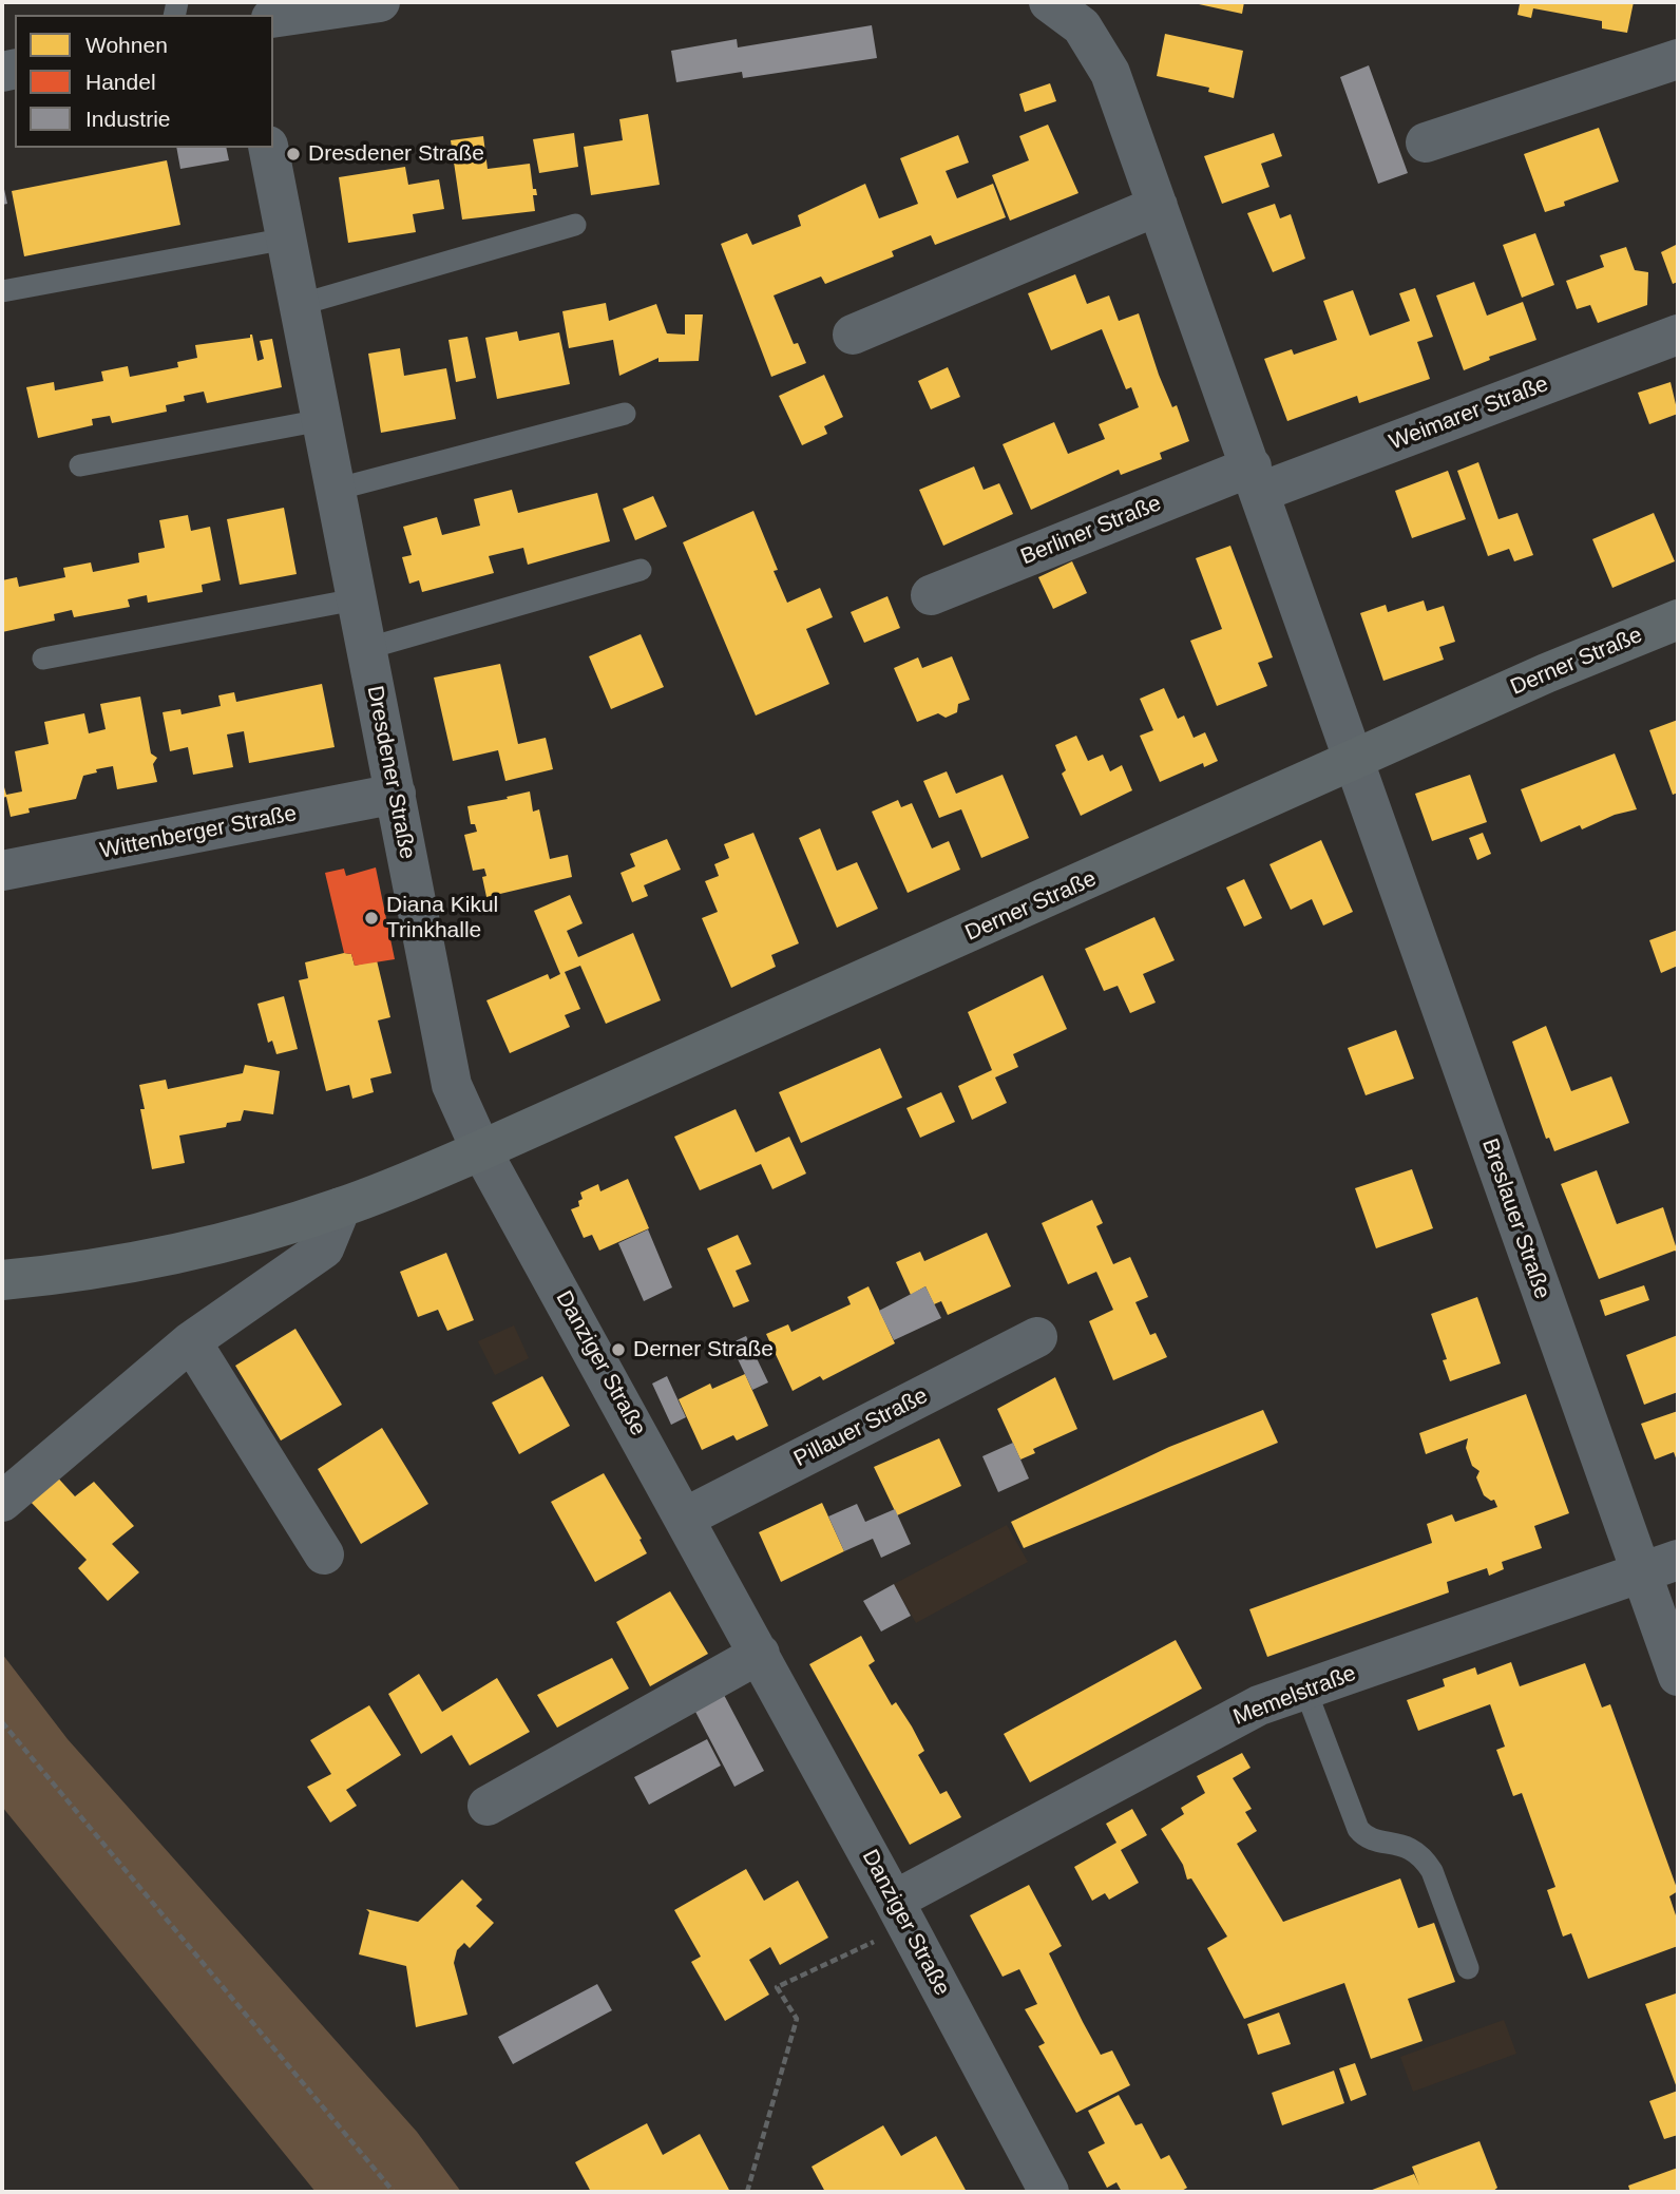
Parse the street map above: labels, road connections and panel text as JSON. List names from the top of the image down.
{
  "streets": {
    "street": [
      "Weimarer Straße",
      "Berliner Straße",
      "Derner Straße",
      "Dresdener Straße",
      "Wittenberger Straße",
      "Breslauer Straße",
      "Danziger Straße",
      "Pillauer Straße",
      "Memelstraße"
    ]
  },
  "crossings": [
    ["Weimarer Straße", "Berliner Straße"],
    ["Derner Straße", "Dresdener Straße"],
    ["Derner Straße", "Breslauer Straße"],
    ["Derner Straße", "Danziger Straße"],
    ["Dresdener Straße", "Wittenberger Straße"],
    ["Dresdener Straße", "Danziger Straße"],
    ["Breslauer Straße", "Memelstraße"],
    ["Danziger Straße", "Pillauer Straße"],
    ["Danziger Straße", "Memelstraße"]
  ],
  "places": ["Dresdener Straße", "Diana Kikul Trinkhalle", "Derner Straße"],
  "legend": ["Wohnen", "Handel", "Industrie"]
}
